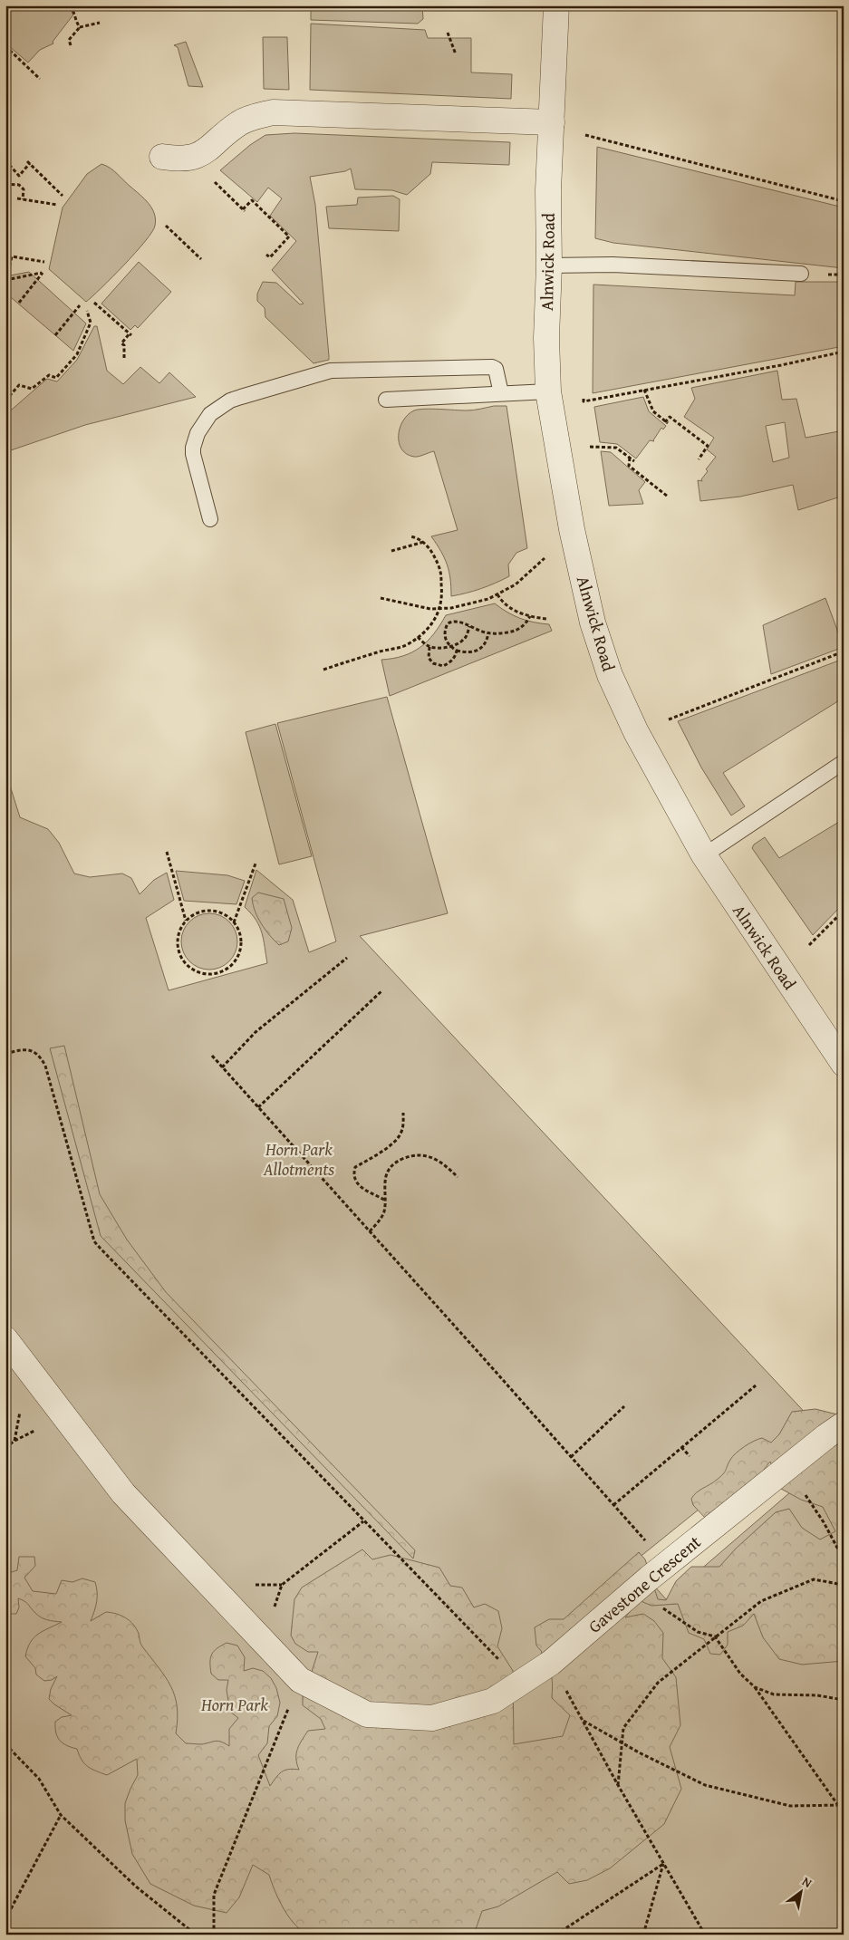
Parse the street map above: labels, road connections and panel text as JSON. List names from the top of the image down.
{
  "streets": {
    "street": ["Alnwick Road", "Gavestone Crescent"]
  },
  "parks": ["Horn Park Allotments", "Horn Park"],
  "north": "top right"
}
